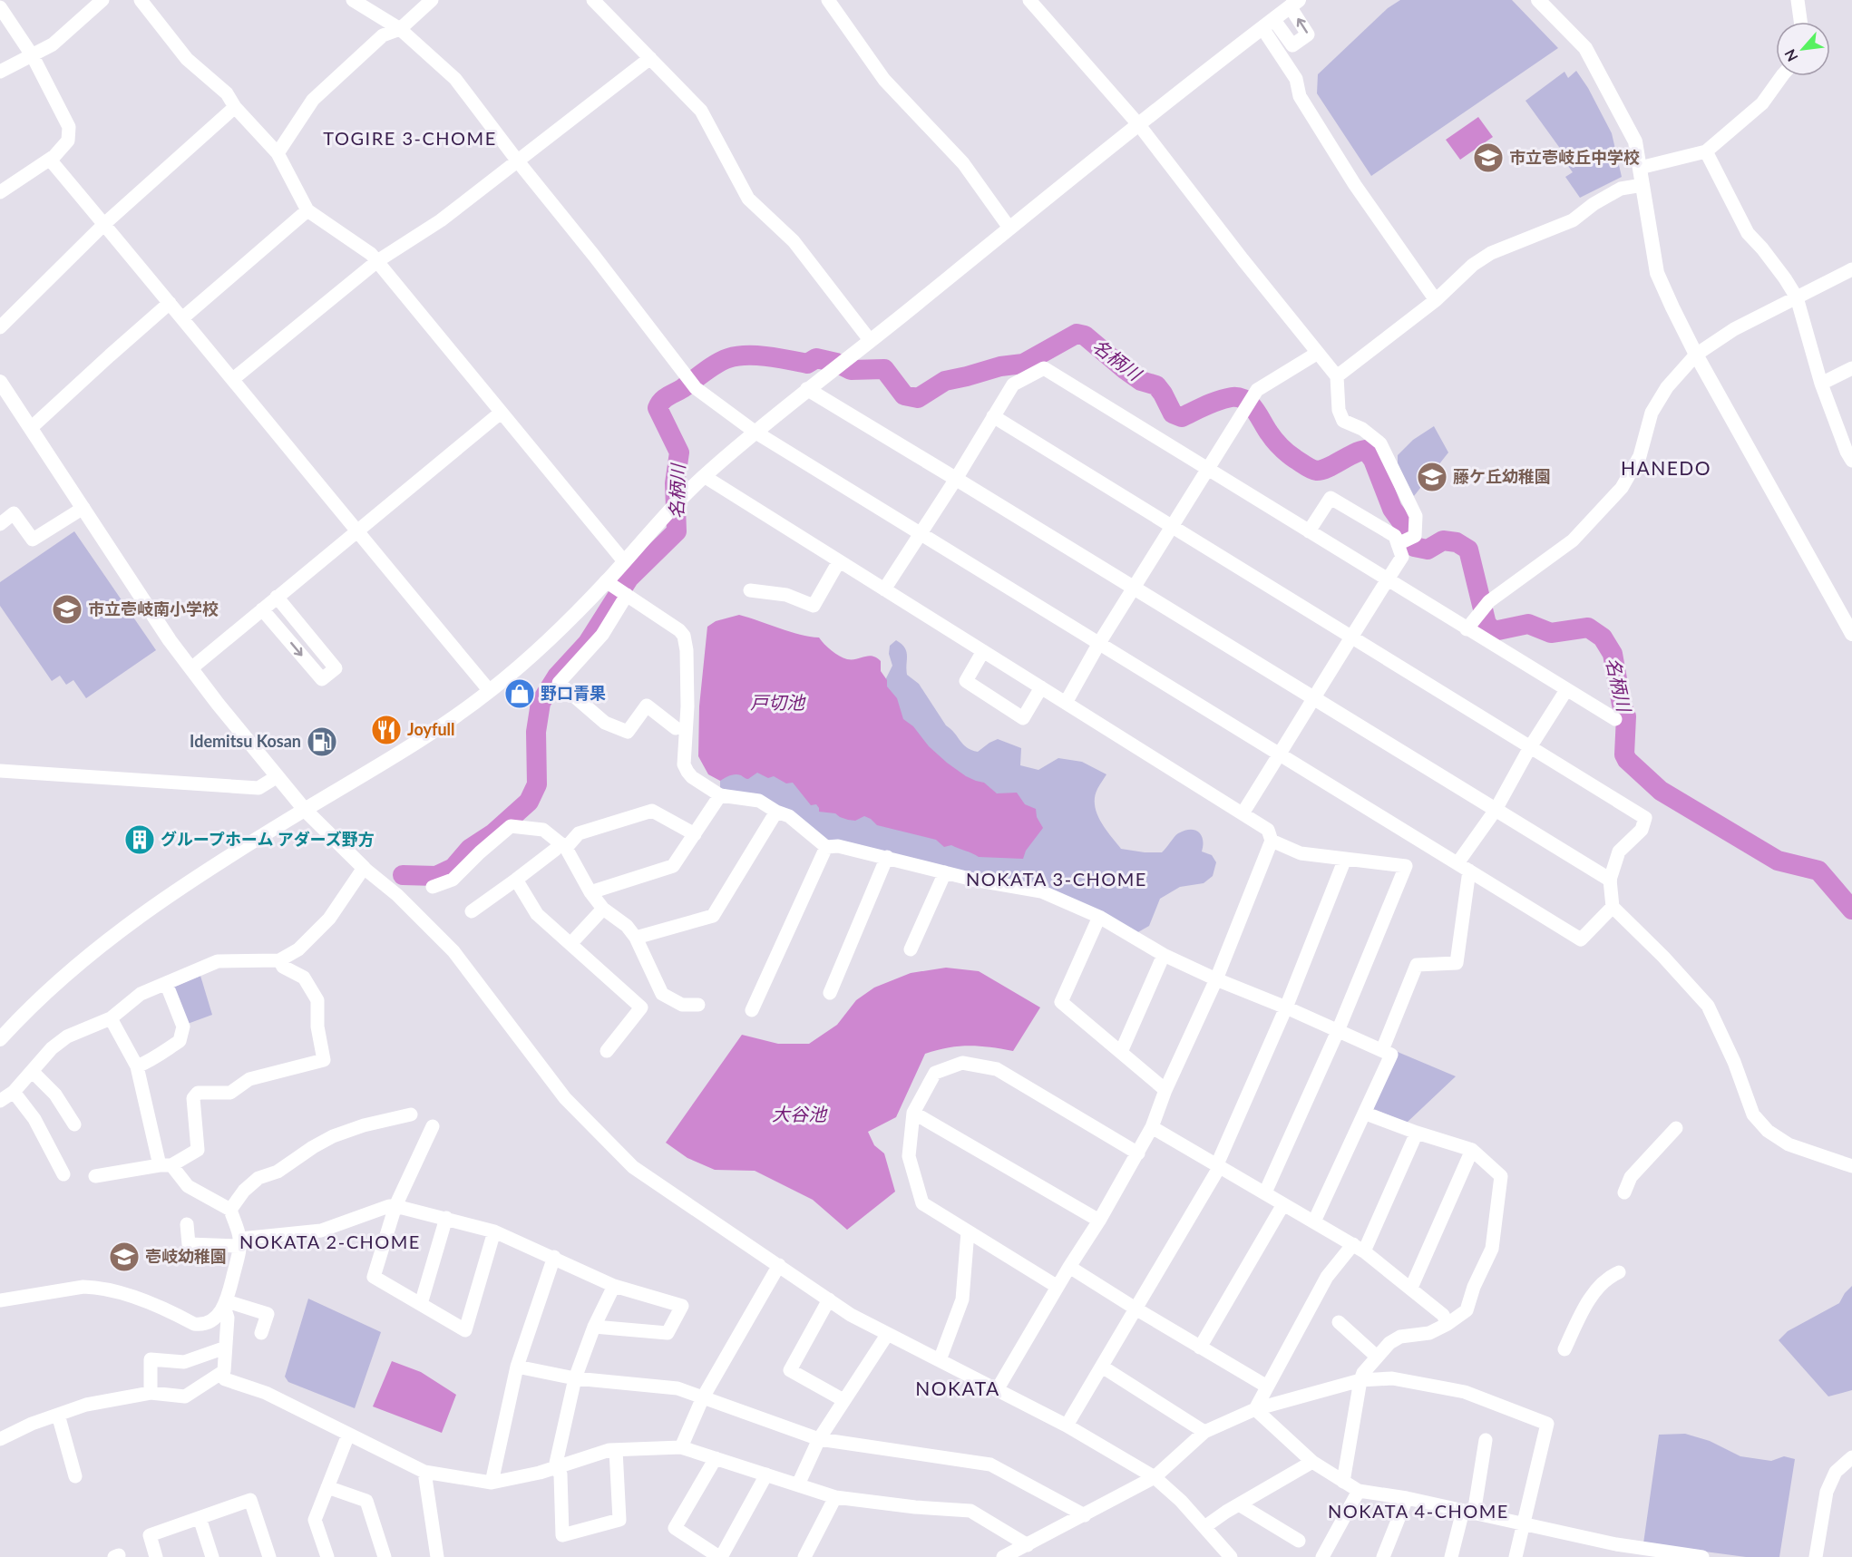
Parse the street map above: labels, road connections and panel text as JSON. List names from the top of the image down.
{
  "districts": [
    "TOGIRE 3-CHOME",
    "HANEDO",
    "NOKATA 3-CHOME",
    "NOKATA 2-CHOME",
    "NOKATA",
    "NOKATA 4-CHOME"
  ],
  "water": ["名柄川", "戸切池", "大谷池"],
  "places": {
    "school or university": [
      "市立壱岐丘中学校",
      "藤ケ丘幼稚園",
      "市立壱岐南小学校",
      "壱岐幼稚園"
    ],
    "shop": ["野口青果"],
    "restaurant": ["Joyfull"],
    "fuel station": ["Idemitsu Kosan"],
    "building": ["グループホーム アダーズ野方"]
  },
  "north": "bottom left"
}
